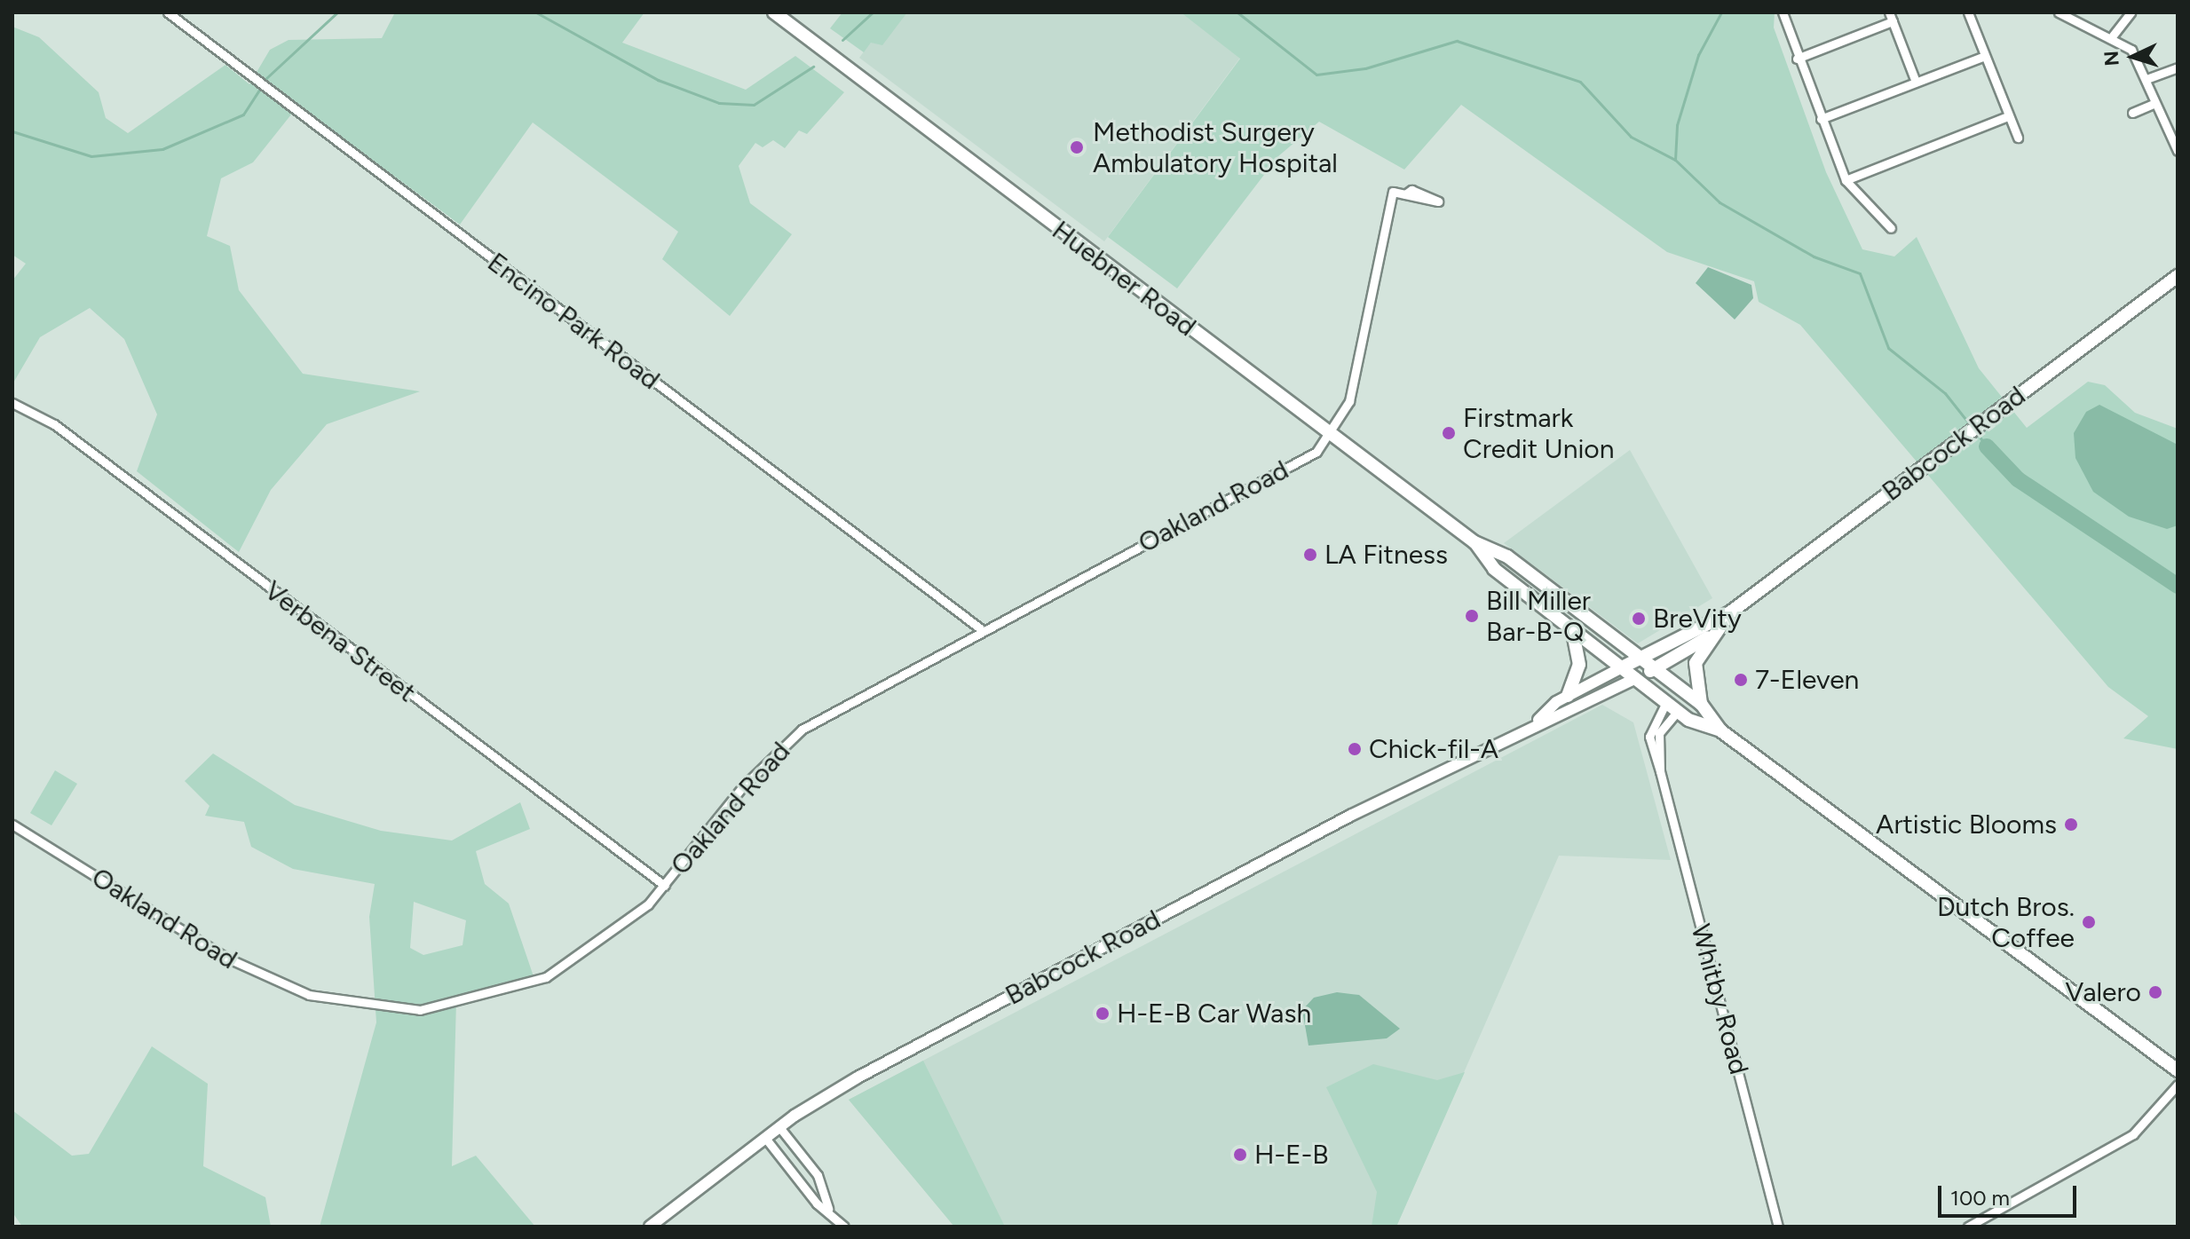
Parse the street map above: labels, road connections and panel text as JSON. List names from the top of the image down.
{
  "streets": {
    "main road": ["Huebner Road", "Babcock Road"],
    "street": [
      "Encino Park Road",
      "Oakland Road",
      "Verbena Street",
      "Whitby Road"
    ]
  },
  "crossings": [
    ["Huebner Road", "Babcock Road"],
    ["Huebner Road", "Oakland Road"],
    ["Huebner Road", "Whitby Road"],
    ["Encino Park Road", "Oakland Road"],
    ["Oakland Road", "Verbena Street"]
  ],
  "places": [
    "Methodist Surgery Ambulatory Hospital",
    "Firstmark Credit Union",
    "LA Fitness",
    "Bill Miller Bar-B-Q",
    "BreVity",
    "7-Eleven",
    "Chick-fil-A",
    "Artistic Blooms",
    "Dutch Bros. Coffee",
    "Valero",
    "H-E-B Car Wash",
    "H-E-B"
  ],
  "scale_bar": "100 m",
  "north": "left"
}
